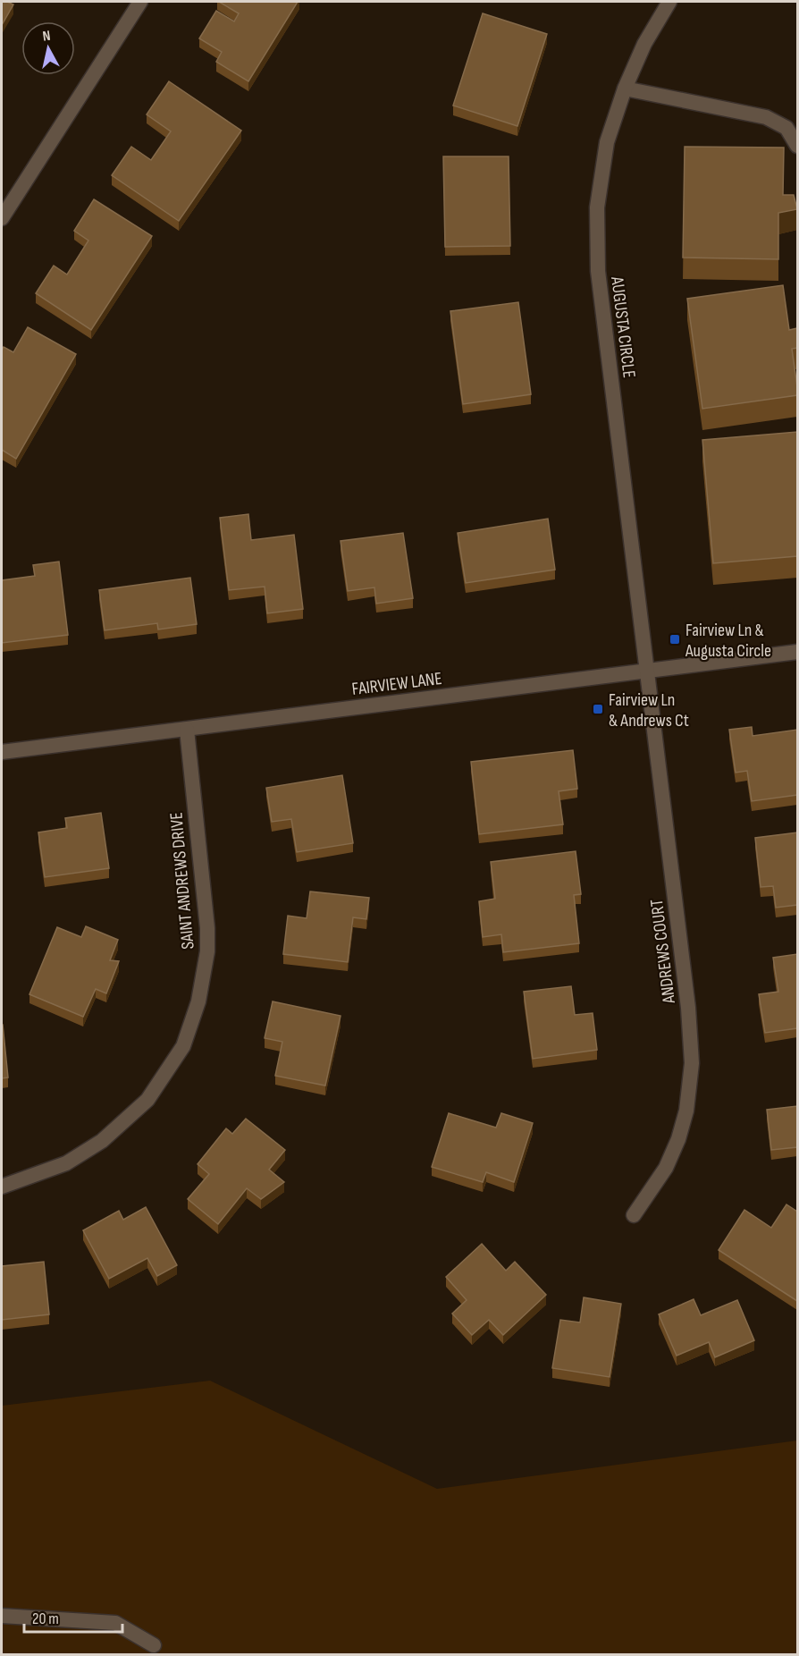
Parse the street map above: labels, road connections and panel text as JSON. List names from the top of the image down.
{
  "streets": {
    "street": [
      "AUGUSTA CIRCLE",
      "FAIRVIEW LANE",
      "SAINT ANDREWS DRIVE",
      "ANDREWS COURT"
    ]
  },
  "crossings": [
    ["AUGUSTA CIRCLE", "FAIRVIEW LANE"],
    ["AUGUSTA CIRCLE", "ANDREWS COURT"],
    ["FAIRVIEW LANE", "SAINT ANDREWS DRIVE"],
    ["FAIRVIEW LANE", "ANDREWS COURT"]
  ],
  "places": {
    "transit": ["Fairview Ln & Augusta Circle", "Fairview Ln & Andrews Ct"]
  },
  "scale_bar": "20 m",
  "north": "top"
}
